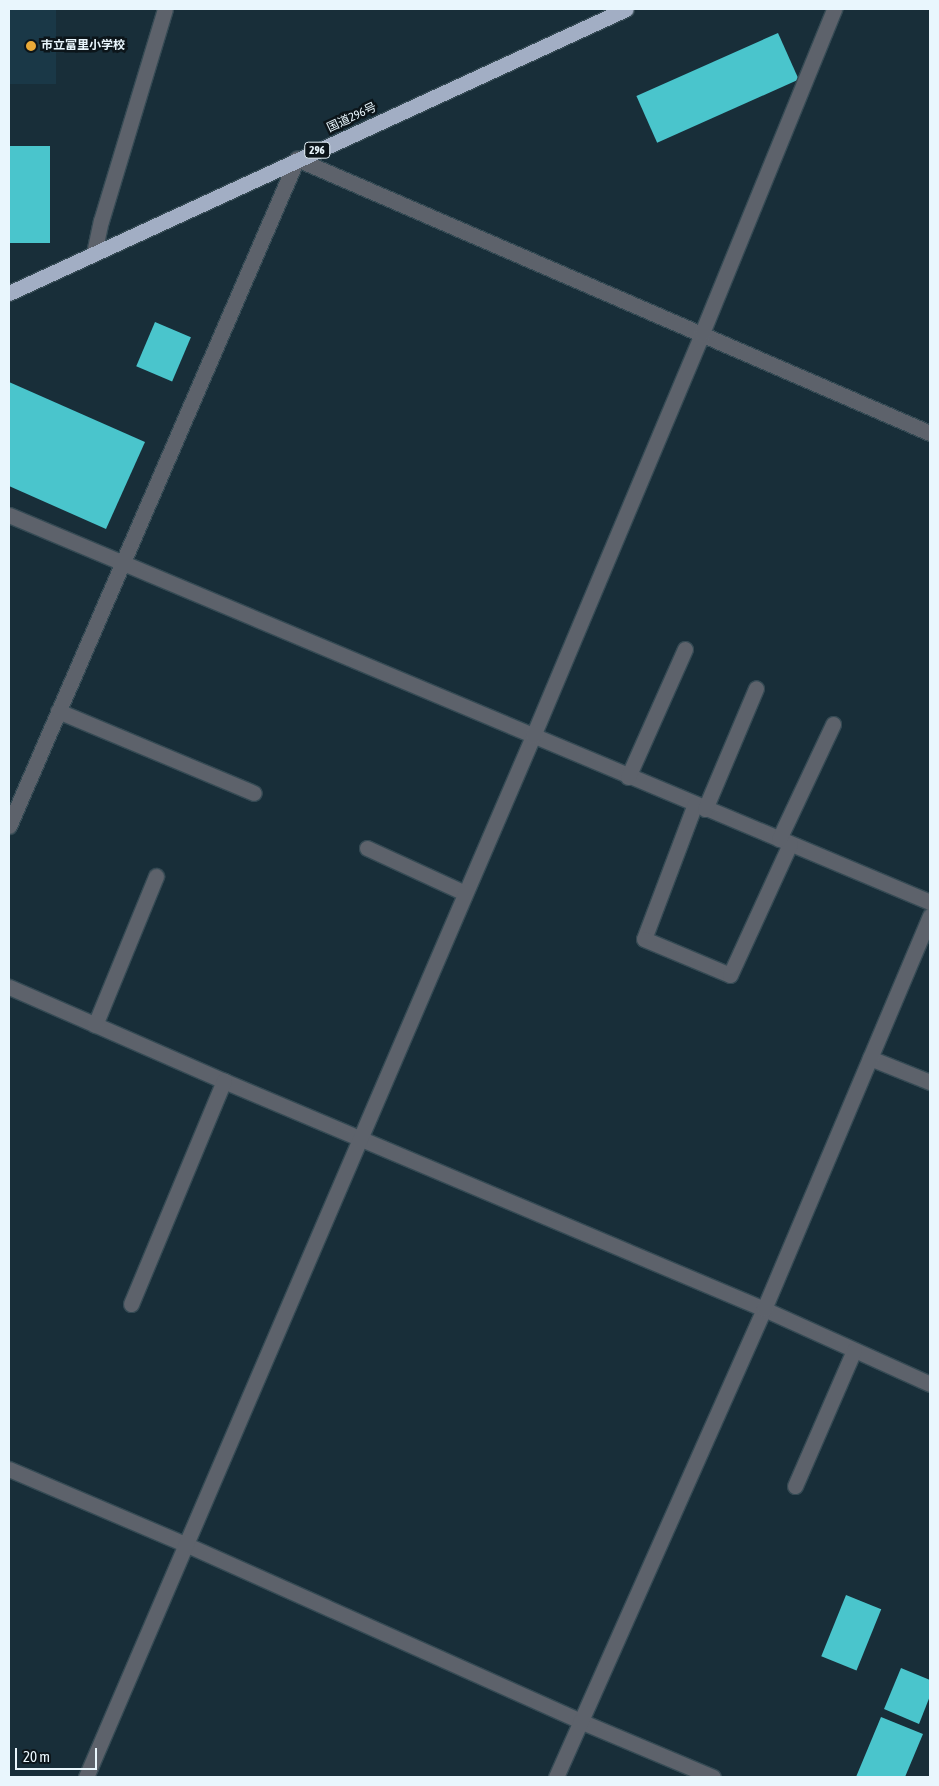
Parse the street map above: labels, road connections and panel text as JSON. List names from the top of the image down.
{
  "streets": {
    "highway": ["国道296号", "296"]
  },
  "places": ["市立富里小学校"],
  "scale_bar": "20 m"
}
